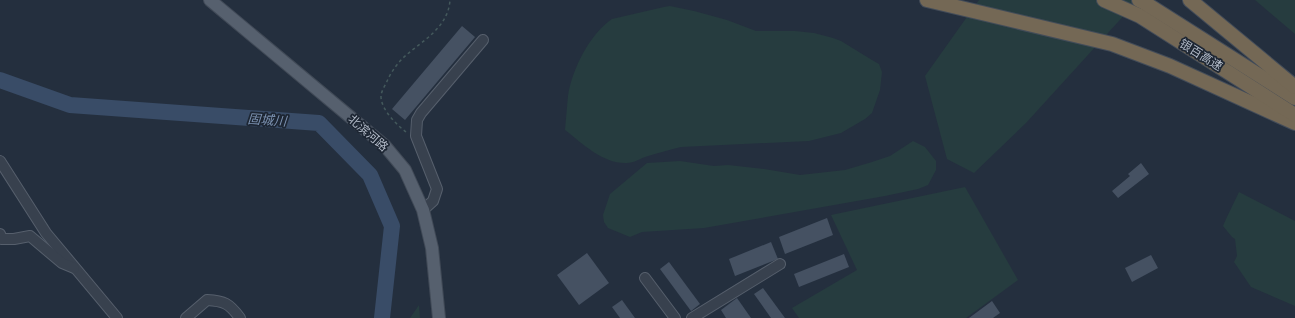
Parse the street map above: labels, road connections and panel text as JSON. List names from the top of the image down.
{
  "streets": {
    "highway": ["银百高速"],
    "main road": ["北滨河路"]
  },
  "water": ["固城川"]
}
